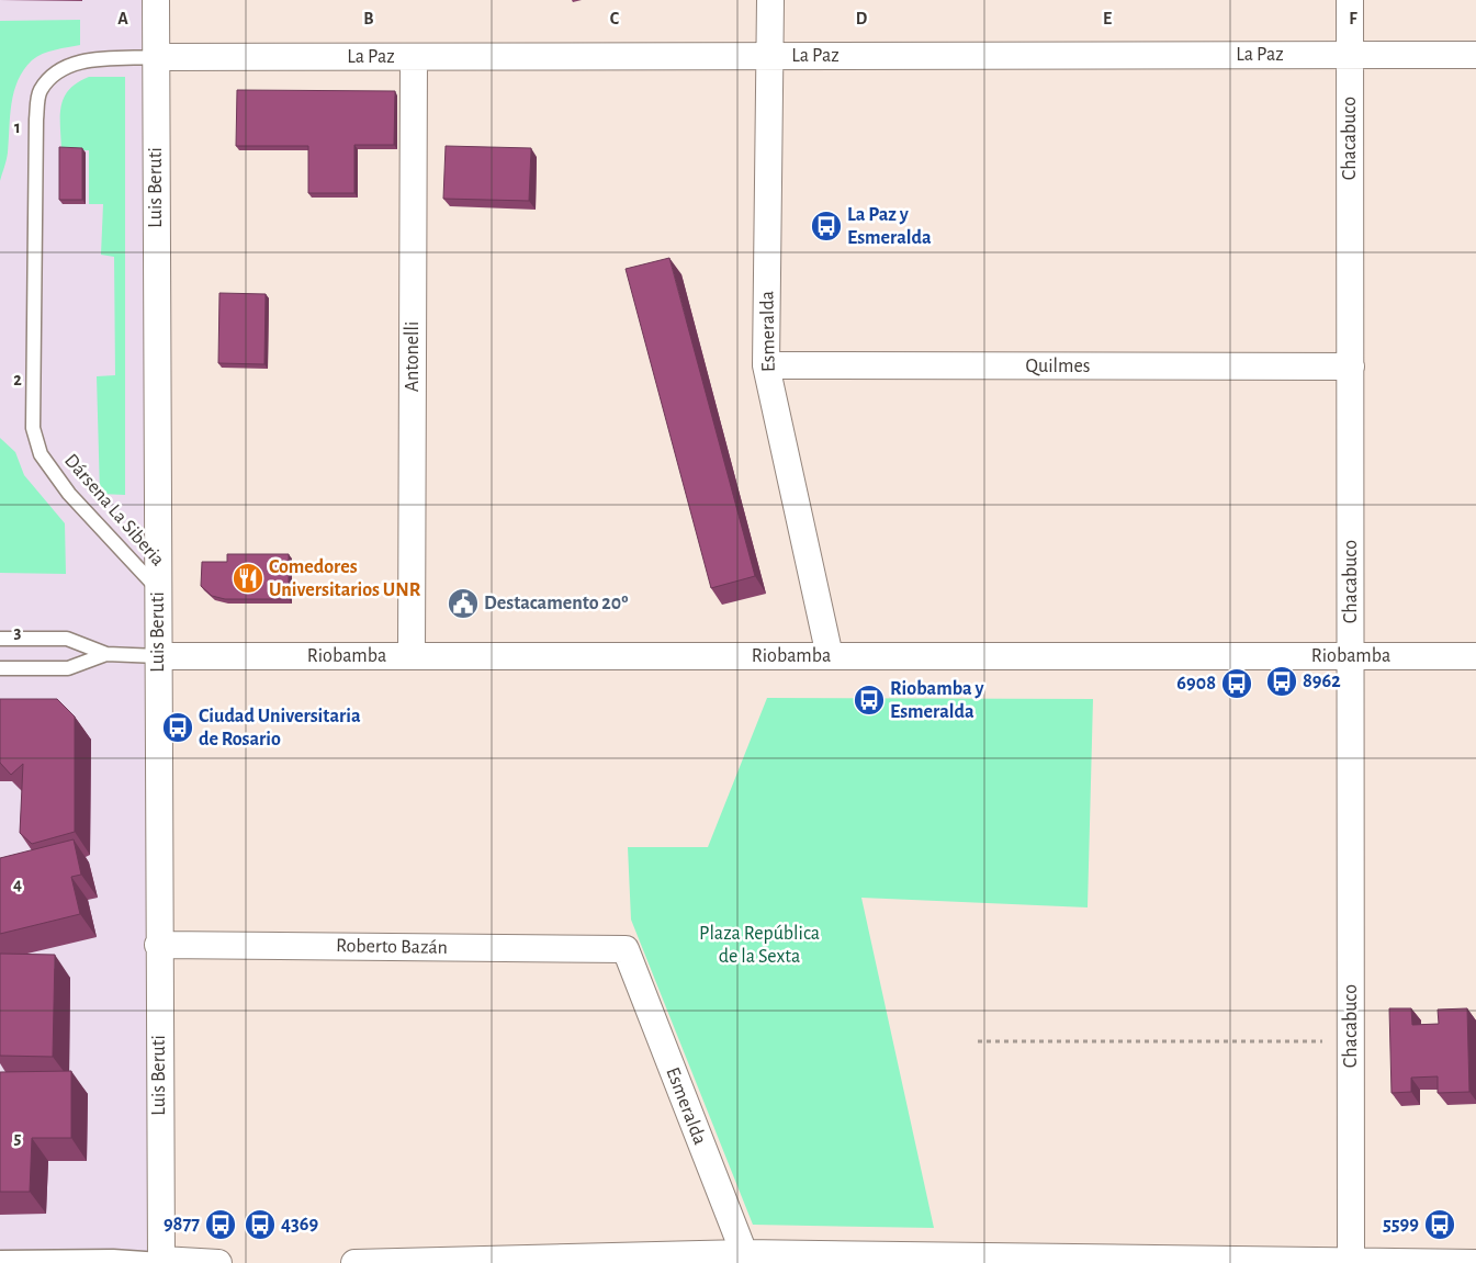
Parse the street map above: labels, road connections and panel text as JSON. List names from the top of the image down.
{
  "streets": {
    "street": [
      "La Paz",
      "Chacabuco",
      "Luis Beruti",
      "Esmeralda",
      "Antonelli",
      "Quilmes",
      "Riobamba",
      "Roberto Bazán"
    ],
    "lane": ["Dársena La Siberia"]
  },
  "crossings": [
    ["La Paz", "Chacabuco"],
    ["La Paz", "Luis Beruti"],
    ["La Paz", "Esmeralda"],
    ["La Paz", "Antonelli"],
    ["La Paz", "Dársena La Siberia"],
    ["Chacabuco", "Quilmes"],
    ["Chacabuco", "Riobamba"],
    ["Luis Beruti", "Dársena La Siberia"],
    ["Luis Beruti", "Riobamba"],
    ["Luis Beruti", "Roberto Bazán"],
    ["Esmeralda", "Quilmes"],
    ["Esmeralda", "Riobamba"],
    ["Esmeralda", "Roberto Bazán"],
    ["Antonelli", "Riobamba"]
  ],
  "parks": ["Plaza República de la Sexta"],
  "places": {
    "bus stop": [
      "La Paz y Esmeralda",
      "8962",
      "6908",
      "Riobamba y Esmeralda",
      "Ciudad Universitaria de Rosario",
      "9877",
      "4369",
      "5599"
    ],
    "restaurant": ["Comedores Universitarios UNR"],
    "public building": ["Destacamento 20º"]
  },
  "grid": {
    "columns": [
      "A",
      "B",
      "C",
      "D",
      "E",
      "F"
    ],
    "rows": [
      "1",
      "2",
      "3",
      "4",
      "5"
    ]
  }
}
